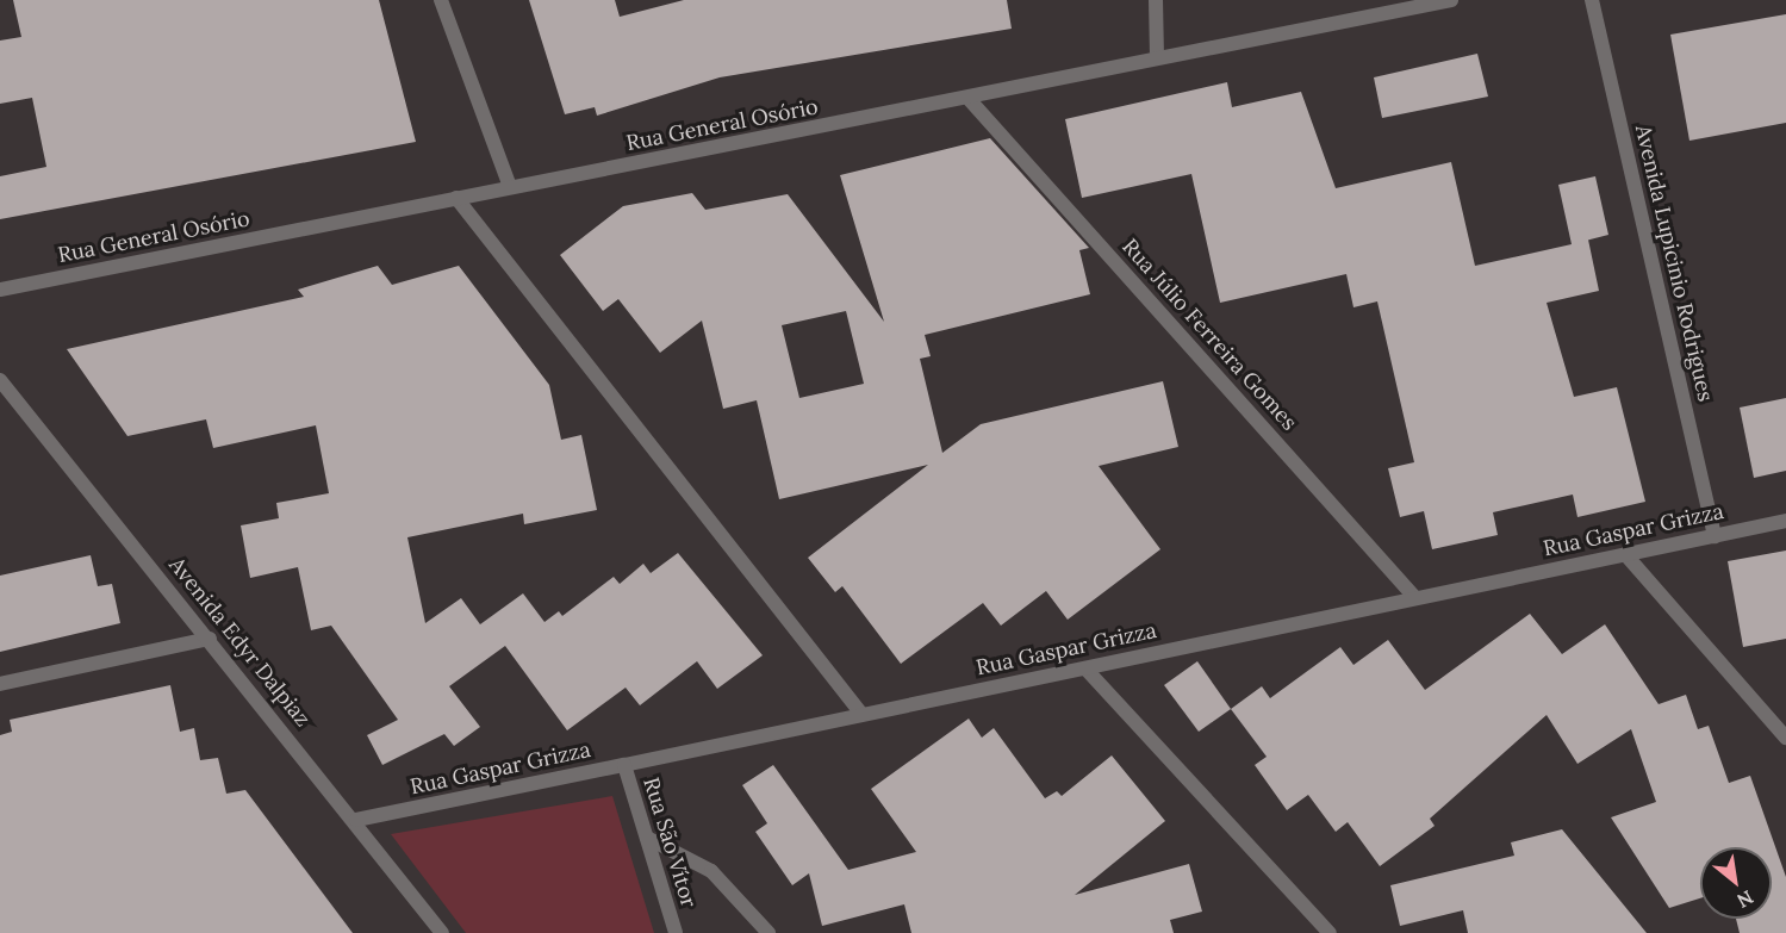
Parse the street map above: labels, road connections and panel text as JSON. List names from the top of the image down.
{
  "streets": {
    "street": [
      "Rua General Osório",
      "Avenida Lupicinio Rodrigues",
      "Rua Júlio Ferreira Gomes",
      "Rua Gaspar Grizza",
      "Avenida Edyr Dalpiaz",
      "Rua São Vítor"
    ]
  },
  "crossings": [
    ["Rua General Osório", "Rua Júlio Ferreira Gomes"],
    ["Avenida Lupicinio Rodrigues", "Rua Gaspar Grizza"],
    ["Rua Júlio Ferreira Gomes", "Rua Gaspar Grizza"],
    ["Rua Gaspar Grizza", "Avenida Edyr Dalpiaz"],
    ["Rua Gaspar Grizza", "Rua São Vítor"]
  ],
  "north": "bottom right"
}
